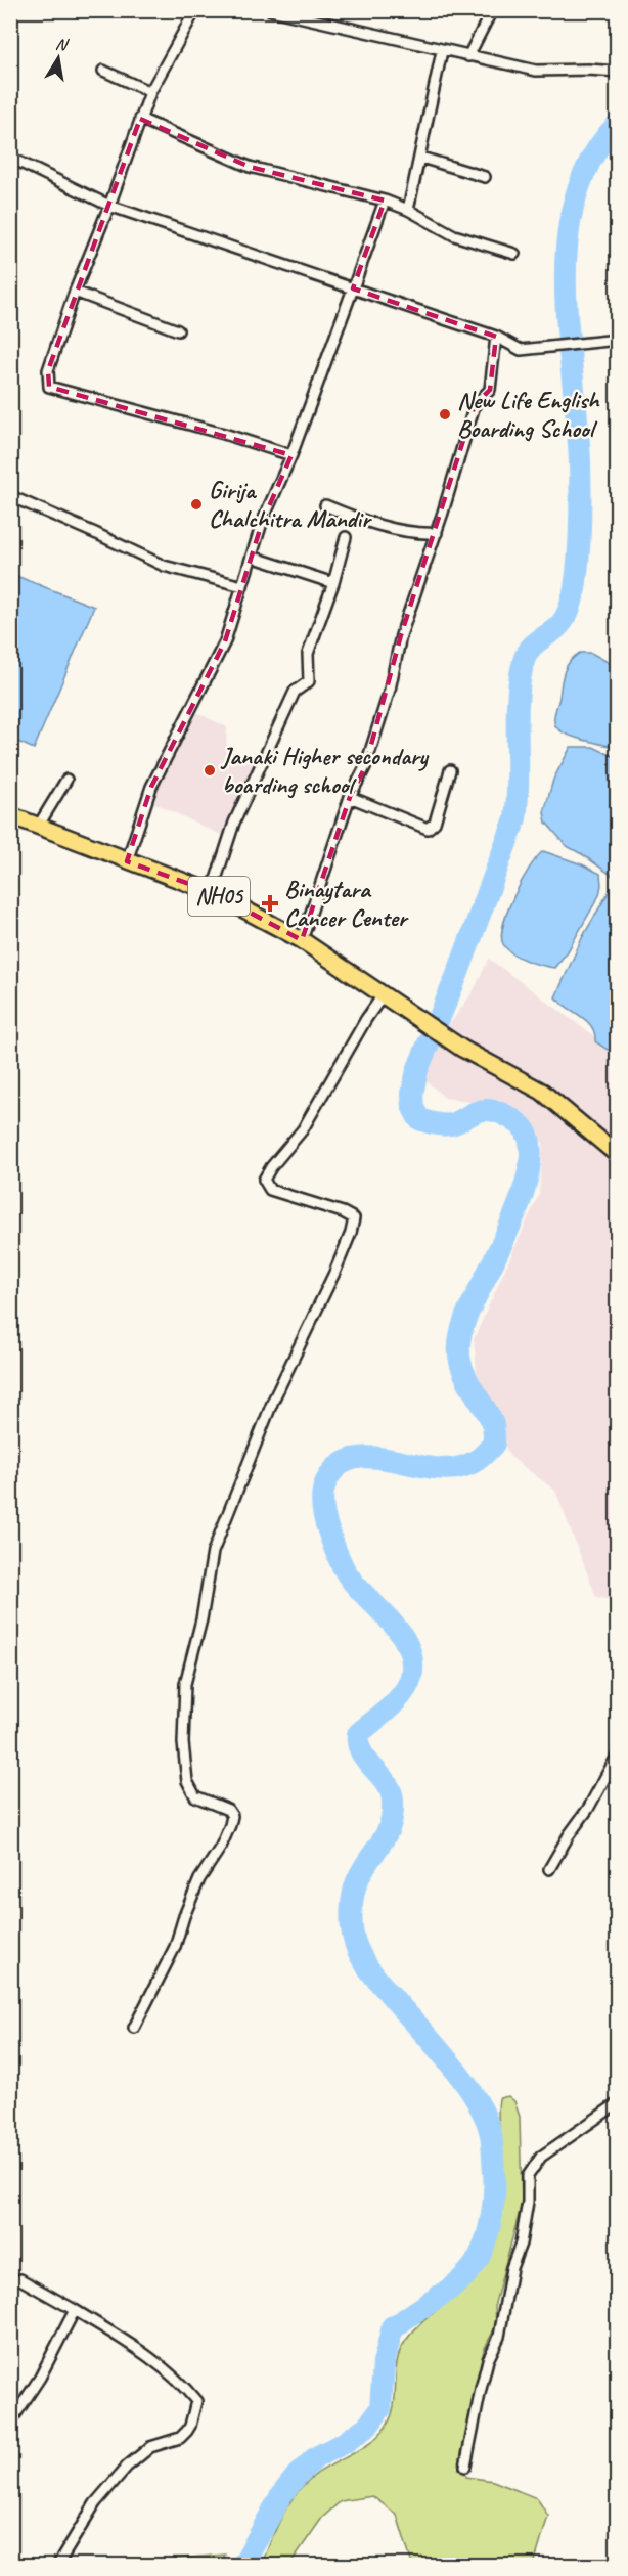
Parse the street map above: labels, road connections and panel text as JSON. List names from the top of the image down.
{
  "streets": {
    "main road": ["NH05"]
  },
  "places": {
    "other": ["New Life English Boarding School", "Girija Chalchitra Mandir", "Janaki Higher secondary boarding school"],
    "health": ["Binaytara Cancer Center"]
  },
  "north": "top"
}
